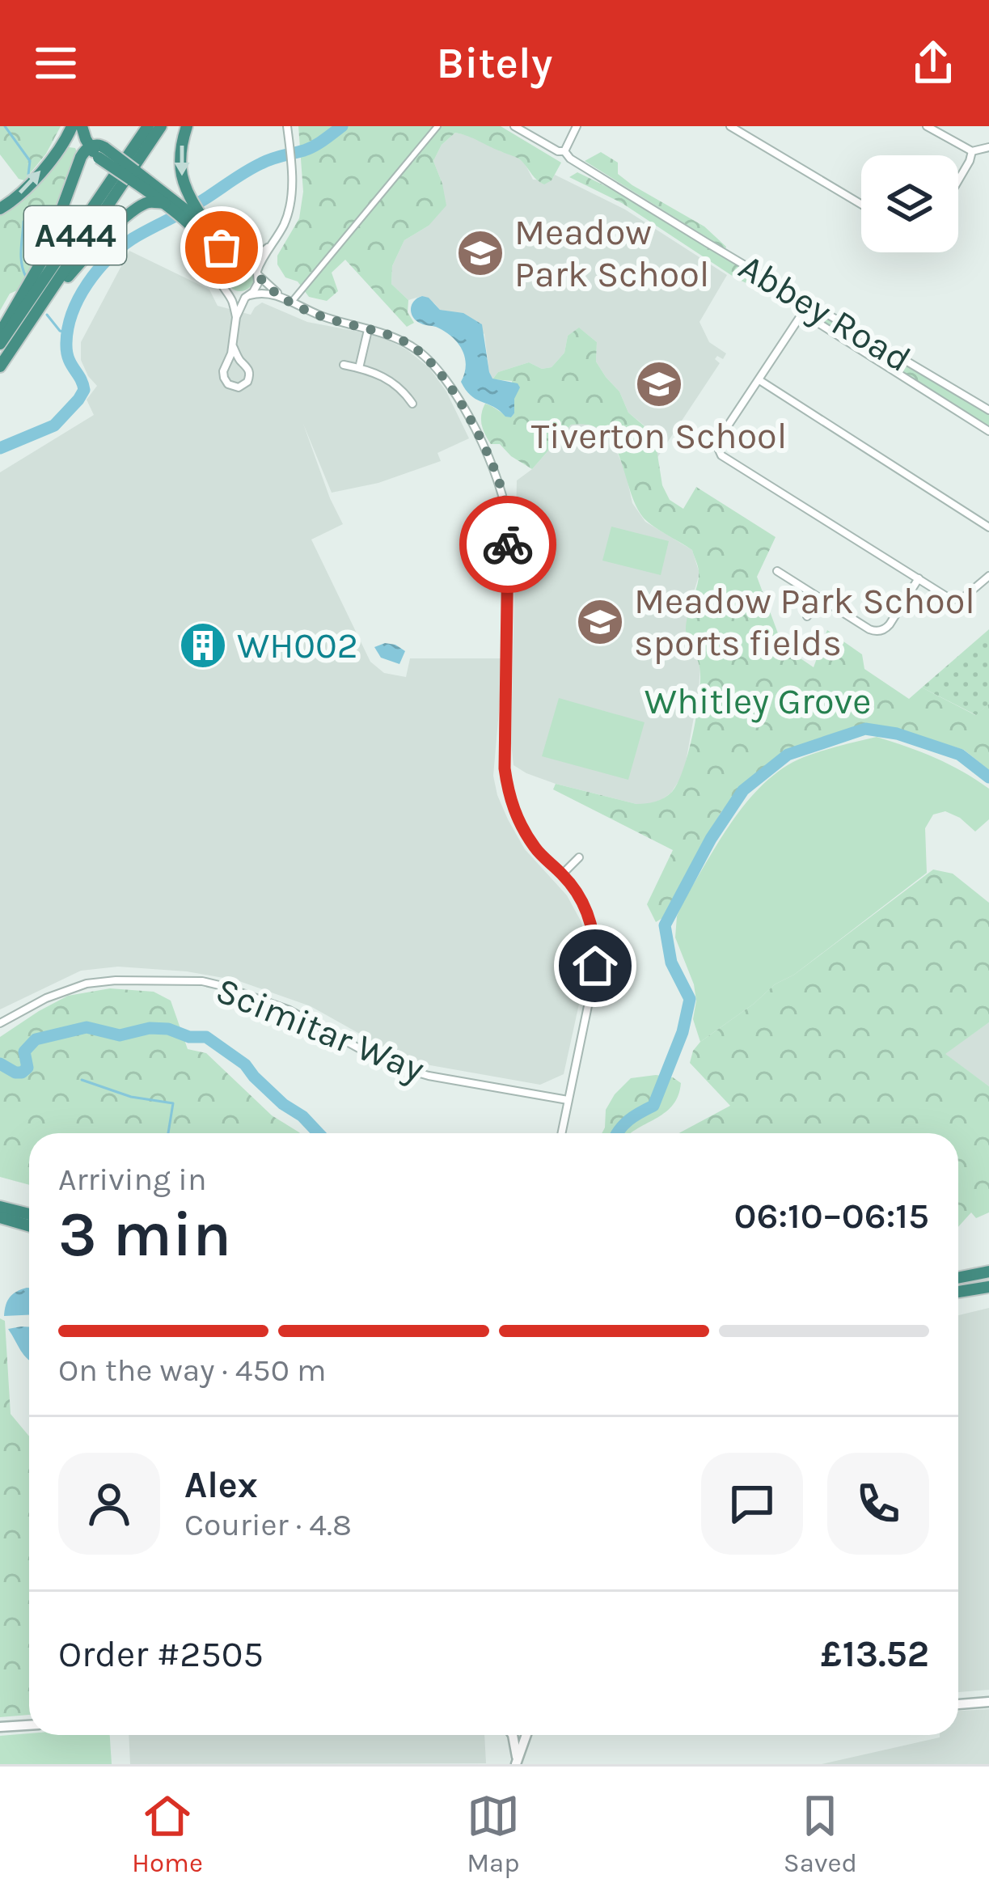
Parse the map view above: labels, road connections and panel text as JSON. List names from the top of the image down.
{
  "streets": {
    "highway": ["A444"],
    "street": ["Abbey Road", "Scimitar Way"]
  },
  "parks": ["Whitley Grove"],
  "places": {
    "school or university": ["Meadow Park School", "Tiverton School", "Meadow Park School sports fields"],
    "building": ["WH002"]
  },
  "page": {
    "header": "Bitely",
    "heading": ["3 min", "Arriving in", "06:10–06:15"],
    "panel": [
      "Alex",
      "Courier · 4.8",
      "Order #2505",
      "£13.52"
    ],
    "bar": "On the way · 450 m",
    "tabs": ["Home", "Map", "Saved"]
  }
}
